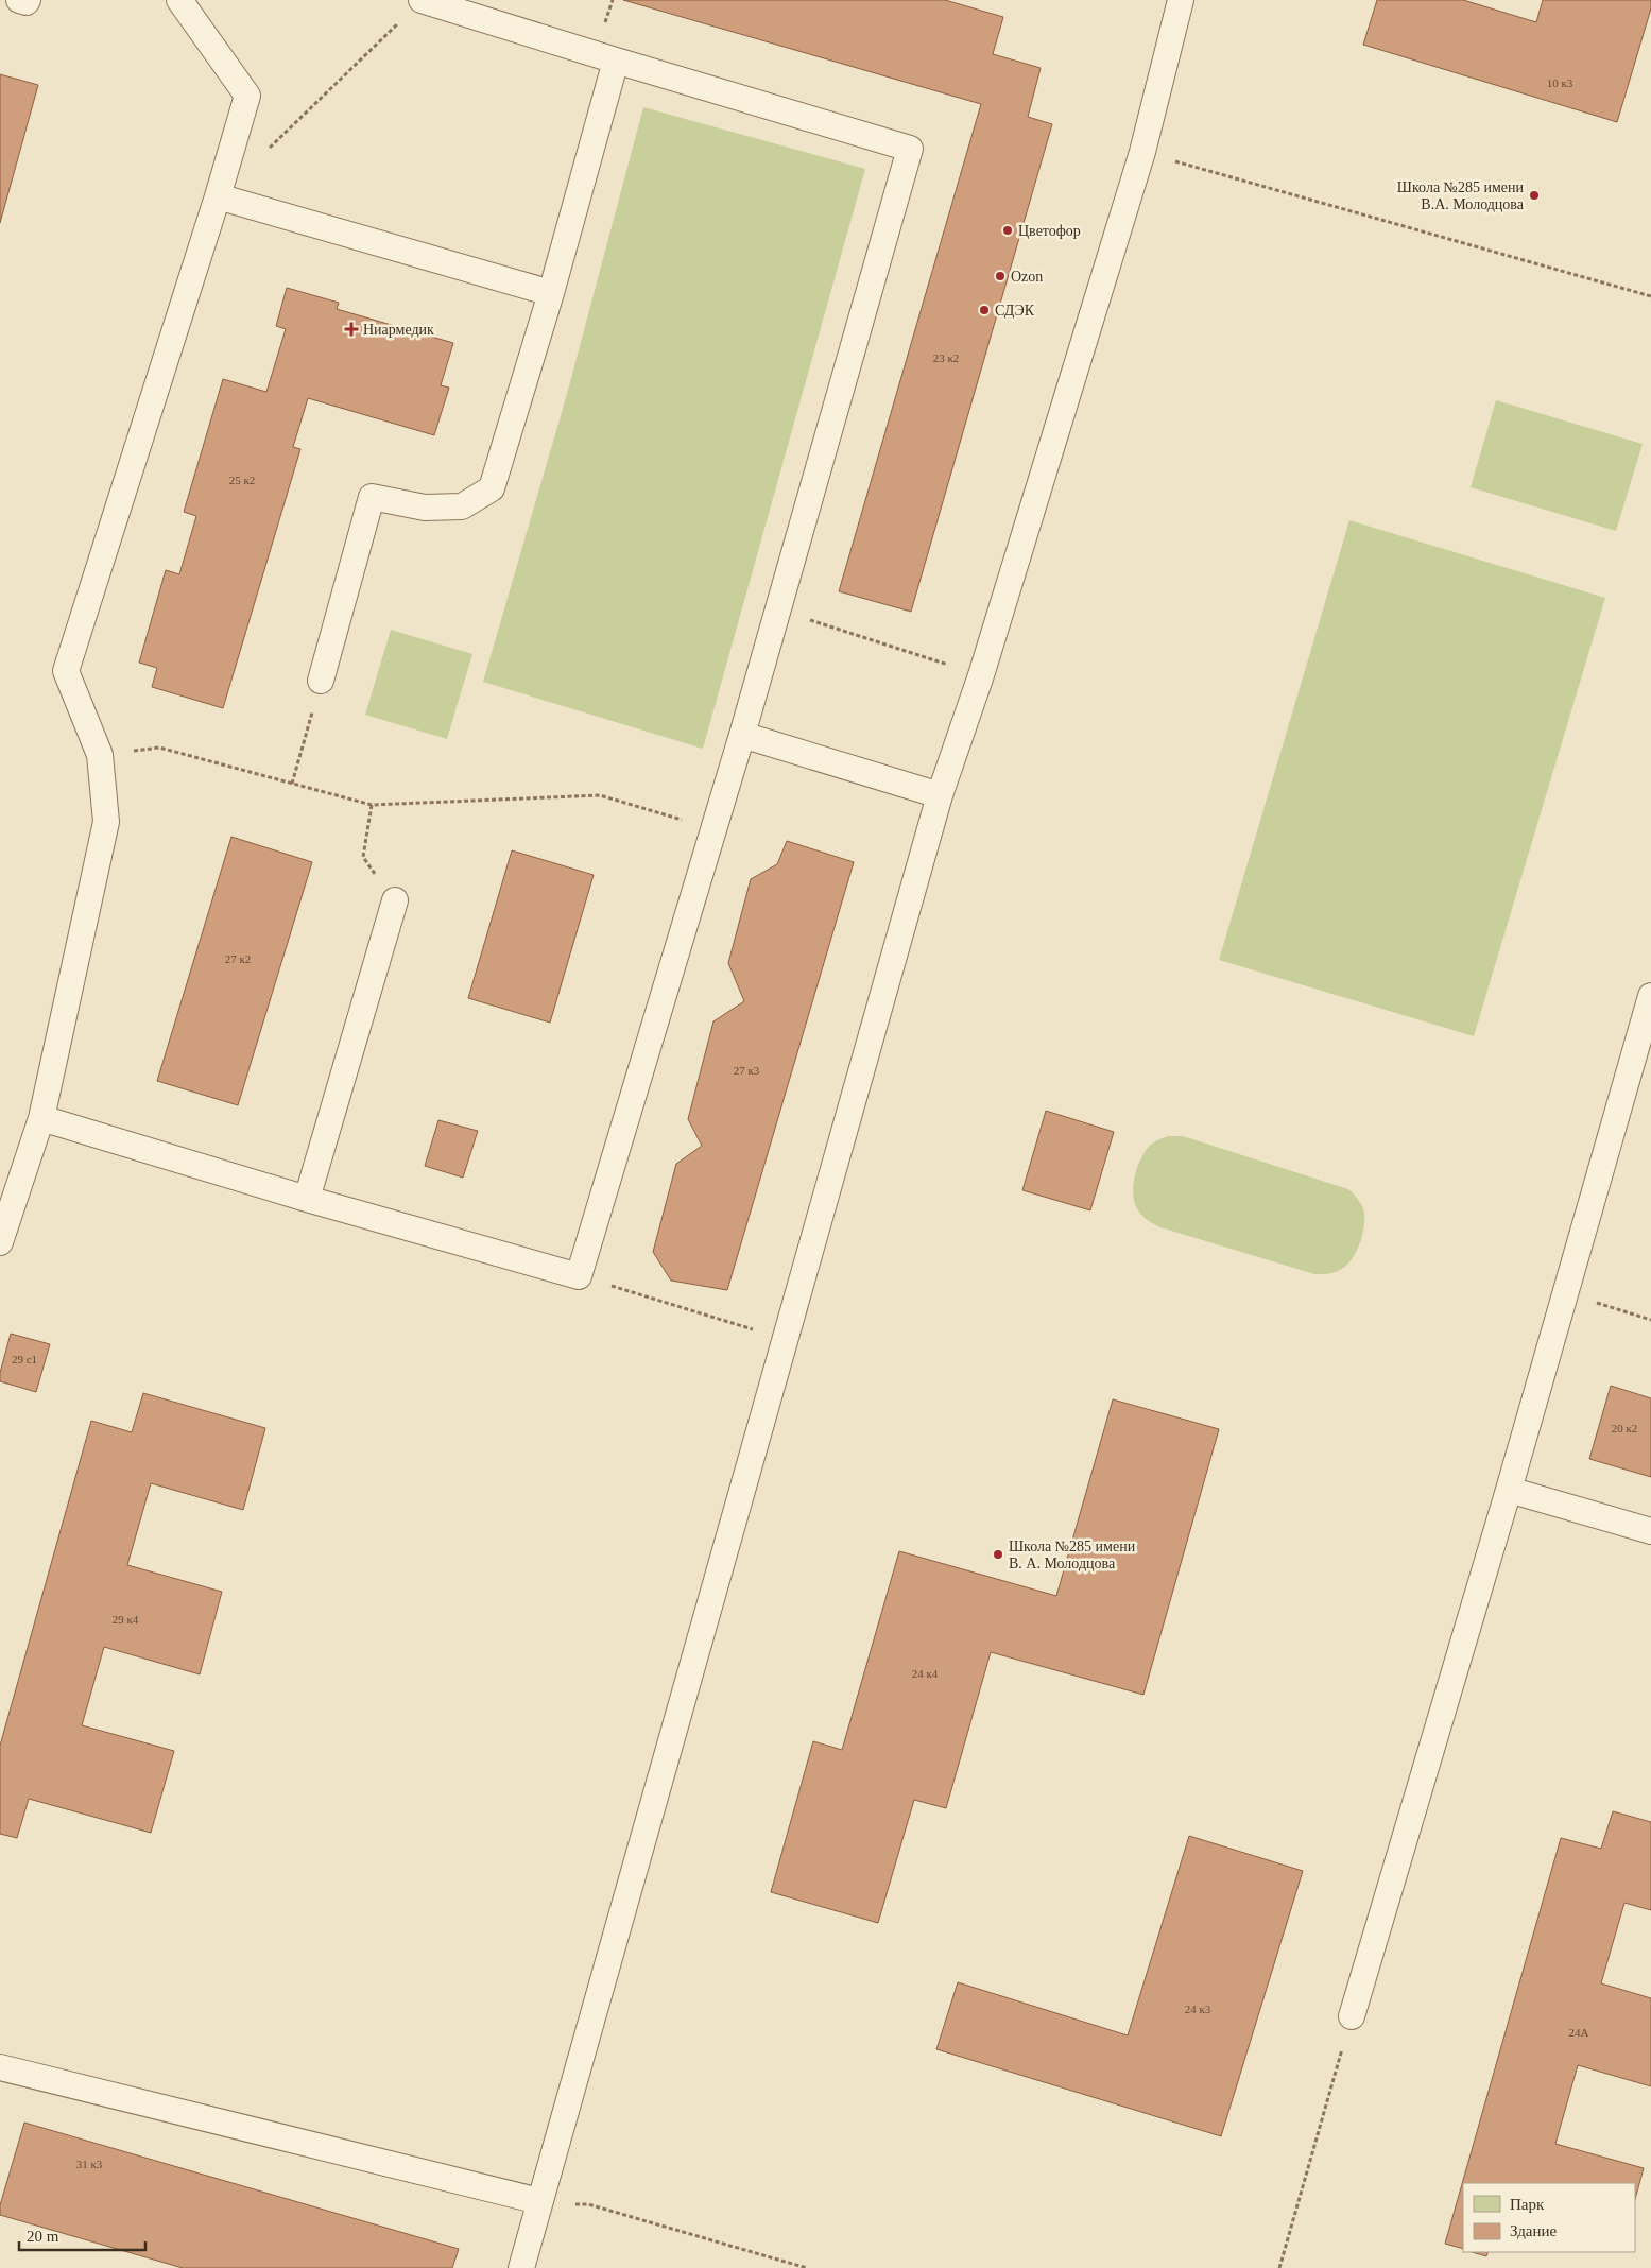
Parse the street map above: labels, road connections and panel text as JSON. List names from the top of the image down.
{
  "places": {
    "other": [
      "Школа №285 имени В.А. Молодцова",
      "Цветофор",
      "Ozon",
      "СДЭК",
      "Школа №285 имени В. А. Молодцова"
    ],
    "health": ["Ниармедик"]
  },
  "house_numbers": [
    "10 к3",
    "23 к2",
    "25 к2",
    "27 к2",
    "27 к3",
    "29 с1",
    "20 к2",
    "29 к4",
    "24 к4",
    "24 к3",
    "24А",
    "31 к3"
  ],
  "legend": ["Парк", "Здание"],
  "scale_bar": "20 m"
}
